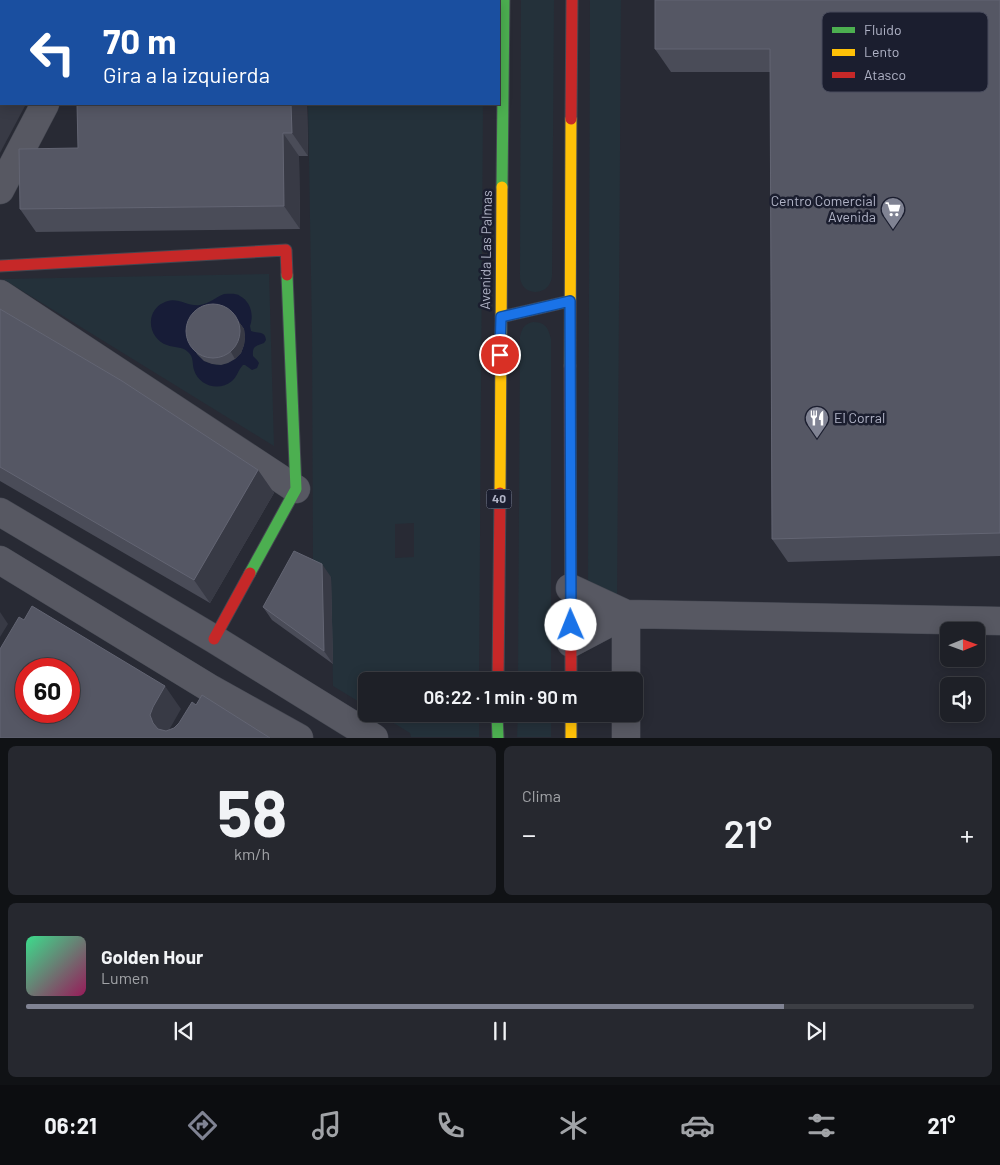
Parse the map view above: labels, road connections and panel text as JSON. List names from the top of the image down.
{
  "streets": {
    "main road": ["Avenida Las Palmas", "40"]
  },
  "places": {
    "supermarket": ["Centro Comercial Avenida"],
    "restaurant": ["El Corral"]
  },
  "legend": ["Fluido", "Lento", "Atasco"],
  "north": "right",
  "page": {
    "turn": ["70 m", "Gira a la izquierda"],
    "limit": "60",
    "trip": "06:22 · 1 min · 90 m",
    "tile": [
      ["58", "km/h"],
      "Clima"
    ],
    "heat": ["−", "21°", "+"],
    "song": ["Golden Hour", "Lumen"],
    "tabs": ["06:21", "21°"]
  }
}
